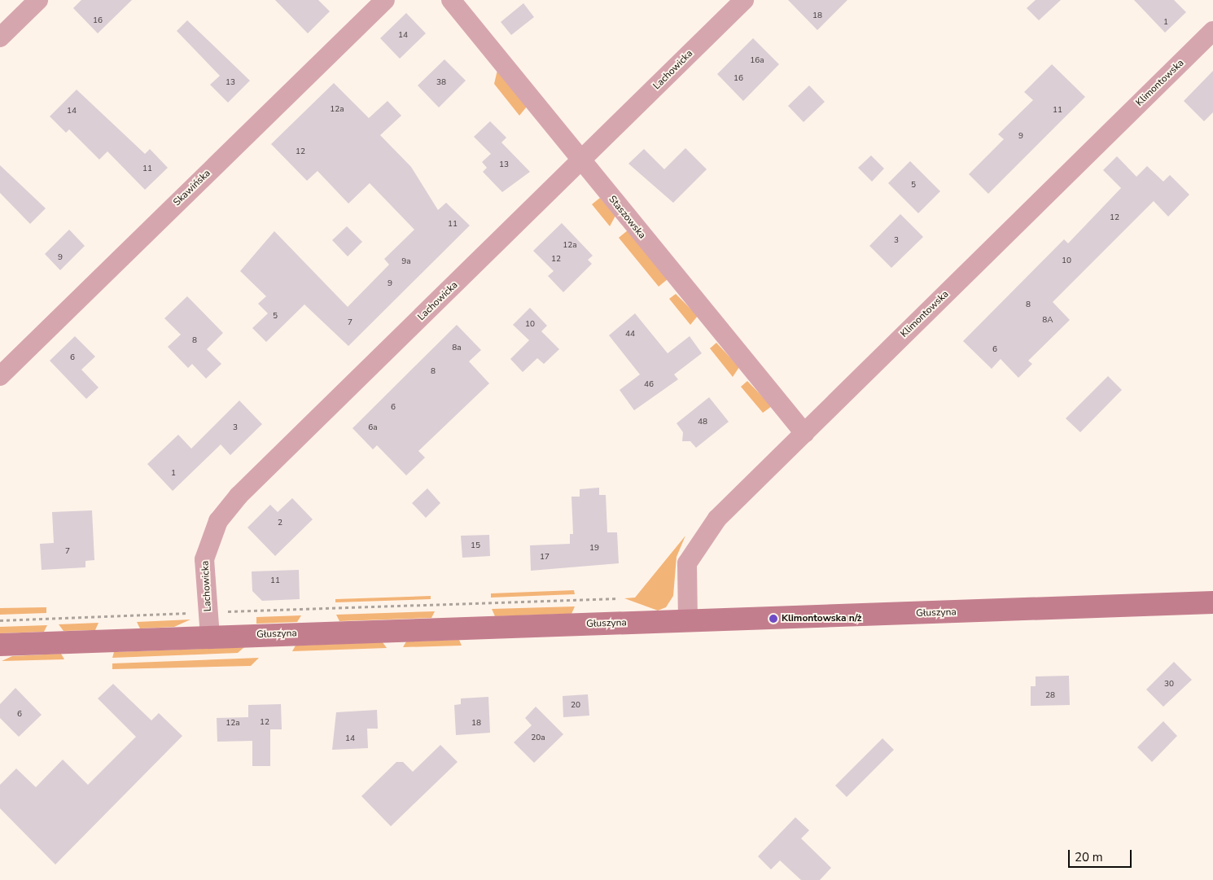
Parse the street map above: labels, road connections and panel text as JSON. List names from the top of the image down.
{
  "streets": {
    "street": [
      "Lachowicka",
      "Klimontowska",
      "Skawińska",
      "Staszowska",
      "Głuszyna"
    ]
  },
  "crossings": [
    ["Lachowicka", "Staszowska"],
    ["Lachowicka", "Głuszyna"],
    ["Klimontowska", "Staszowska"],
    ["Klimontowska", "Głuszyna"]
  ],
  "places": ["Klimontowska n/ż"],
  "house_numbers": [
    "18",
    "16",
    "1",
    "14",
    "16a",
    "16",
    "13",
    "38",
    "12a",
    "11",
    "14",
    "9",
    "12",
    "13",
    "11",
    "5",
    "12",
    "11",
    "3",
    "12a",
    "9",
    "12",
    "10",
    "9a",
    "9",
    "8",
    "5",
    "8A",
    "7",
    "10",
    "44",
    "8",
    "8a",
    "6",
    "6",
    "8",
    "46",
    "6",
    "48",
    "3",
    "6a",
    "1",
    "2",
    "15",
    "19",
    "7",
    "17",
    "11",
    "30",
    "28",
    "20",
    "6",
    "12",
    "12a",
    "18",
    "20a",
    "14"
  ],
  "scale_bar": "20 m"
}
